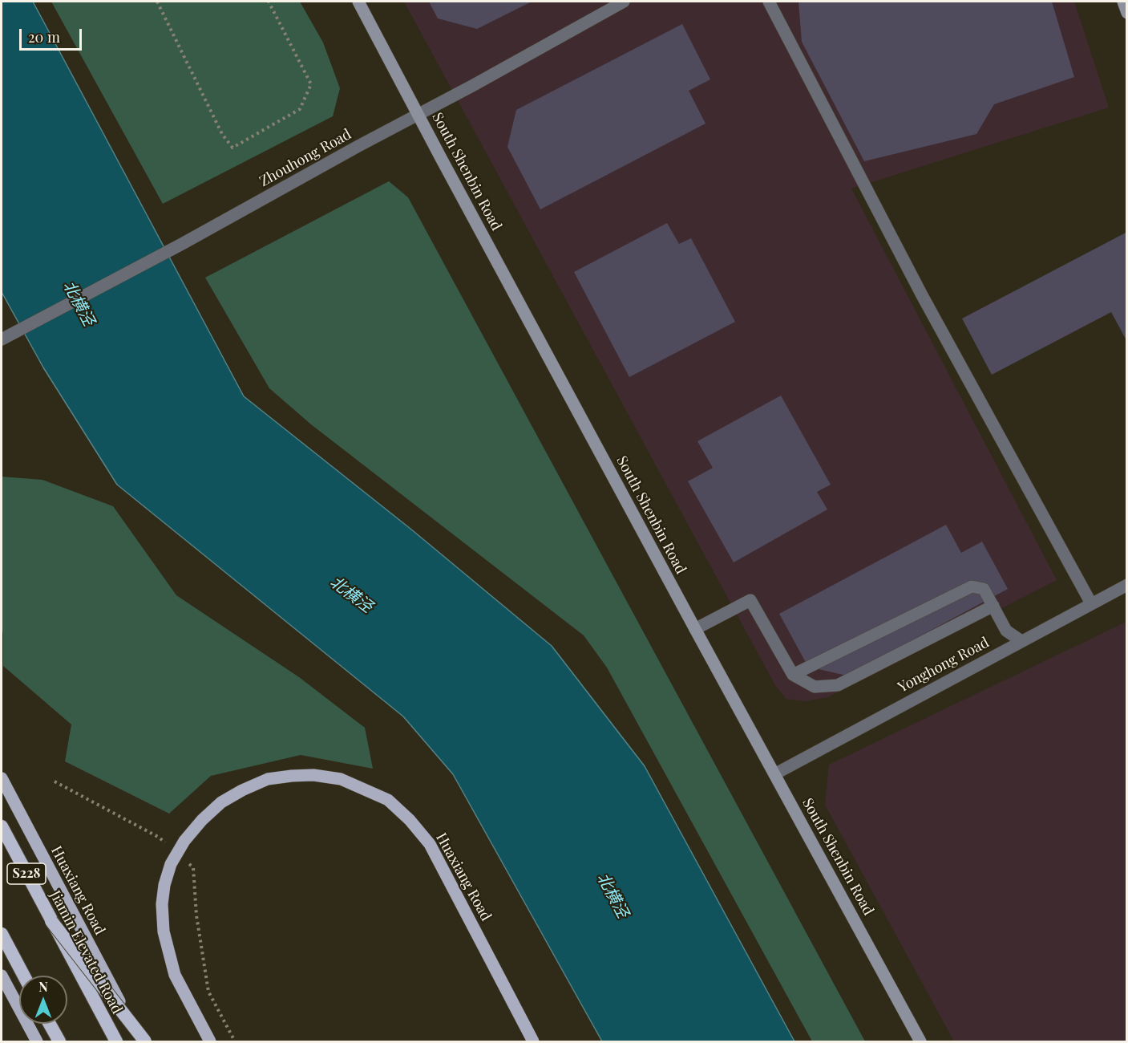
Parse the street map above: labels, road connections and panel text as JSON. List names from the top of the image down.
{
  "streets": {
    "highway": ["S228", "Jiamin Elevated Road"],
    "main road": ["South Shenbin Road", "Huaxiang Road"],
    "street": ["Zhouhong Road", "Yonghong Road"]
  },
  "crossings": [
    ["Zhouhong Road", "South Shenbin Road"],
    ["South Shenbin Road", "Yonghong Road"]
  ],
  "water": ["北横泾"],
  "scale_bar": "20 m",
  "north": "top"
}
